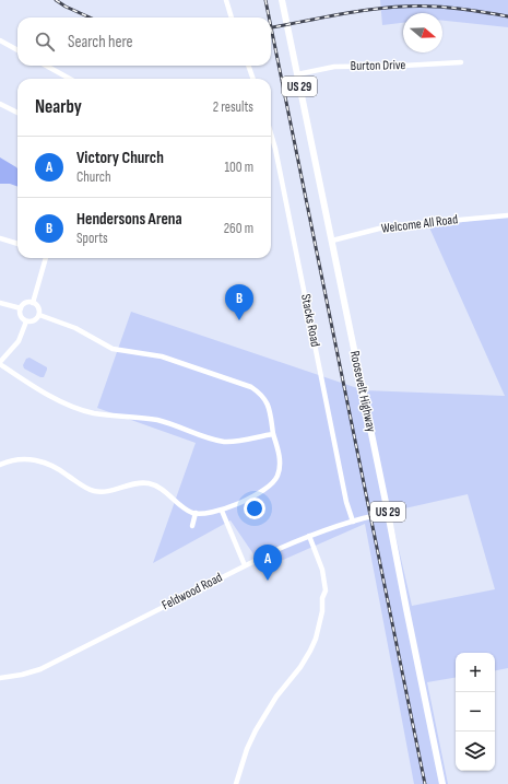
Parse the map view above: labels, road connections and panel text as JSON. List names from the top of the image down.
{
  "streets": {
    "main road": ["US 29", "Roosevelt Highway"],
    "street": [
      "Burton Drive",
      "Welcome All Road",
      "Stacks Road",
      "Feldwood Road"
    ]
  },
  "crossings": [
    ["Burton Drive", "Roosevelt Highway"],
    ["Welcome All Road", "Roosevelt Highway"],
    ["Stacks Road", "Feldwood Road"],
    ["Roosevelt Highway", "Feldwood Road"]
  ],
  "north": "right",
  "page": {
    "search": "Search here",
    "heading": ["Nearby", "2 results"],
    "list": [
      {
        "mark": "A",
        "name": "Victory Church",
        "note": "Church",
        "value": "100 m"
      },
      {
        "mark": "B",
        "name": "Hendersons Arena",
        "note": "Sports",
        "value": "260 m"
      }
    ],
    "pins": ["B", "A"],
    "map_buttons": ["+", "−"]
  }
}
